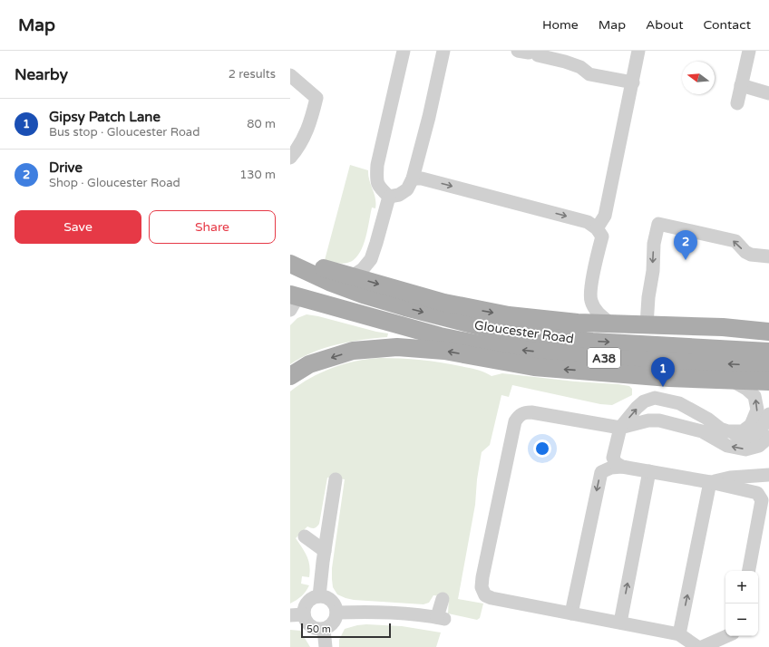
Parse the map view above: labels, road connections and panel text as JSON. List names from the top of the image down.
{
  "streets": {
    "main road": ["Gloucester Road", "A38"]
  },
  "scale_bar": "50 m",
  "north": "left",
  "page": {
    "header": "Map",
    "nav": [
      "Home",
      "Map",
      "About",
      "Contact"
    ],
    "heading": ["Nearby", "2 results"],
    "list": [
      {
        "mark": "1",
        "name": "Gipsy Patch Lane",
        "note": "Bus stop · Gloucester Road",
        "value": "80 m"
      },
      {
        "mark": "2",
        "name": "Drive",
        "note": "Shop · Gloucester Road",
        "value": "130 m"
      }
    ],
    "buttons": ["Save", "Share"],
    "pins": ["2", "1"],
    "map_buttons": ["+", "−"],
    "scale": "50 m"
  }
}
